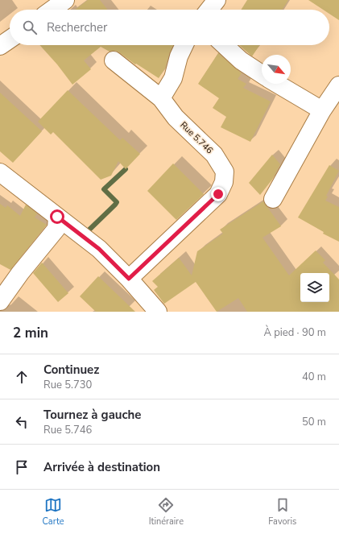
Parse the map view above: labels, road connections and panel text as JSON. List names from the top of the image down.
{
  "streets": {
    "street": ["Rue 5.746"]
  },
  "north": "bottom right",
  "page": {
    "search": "Rechercher",
    "heading": ["2 min", "À pied · 90 m"],
    "list": [
      ["Continuez", "Rue 5.730", "40 m"],
      ["Tournez à gauche", "Rue 5.746", "50 m"],
      "Arrivée à destination"
    ],
    "nav": ["Carte", "Itinéraire", "Favoris"]
  }
}
